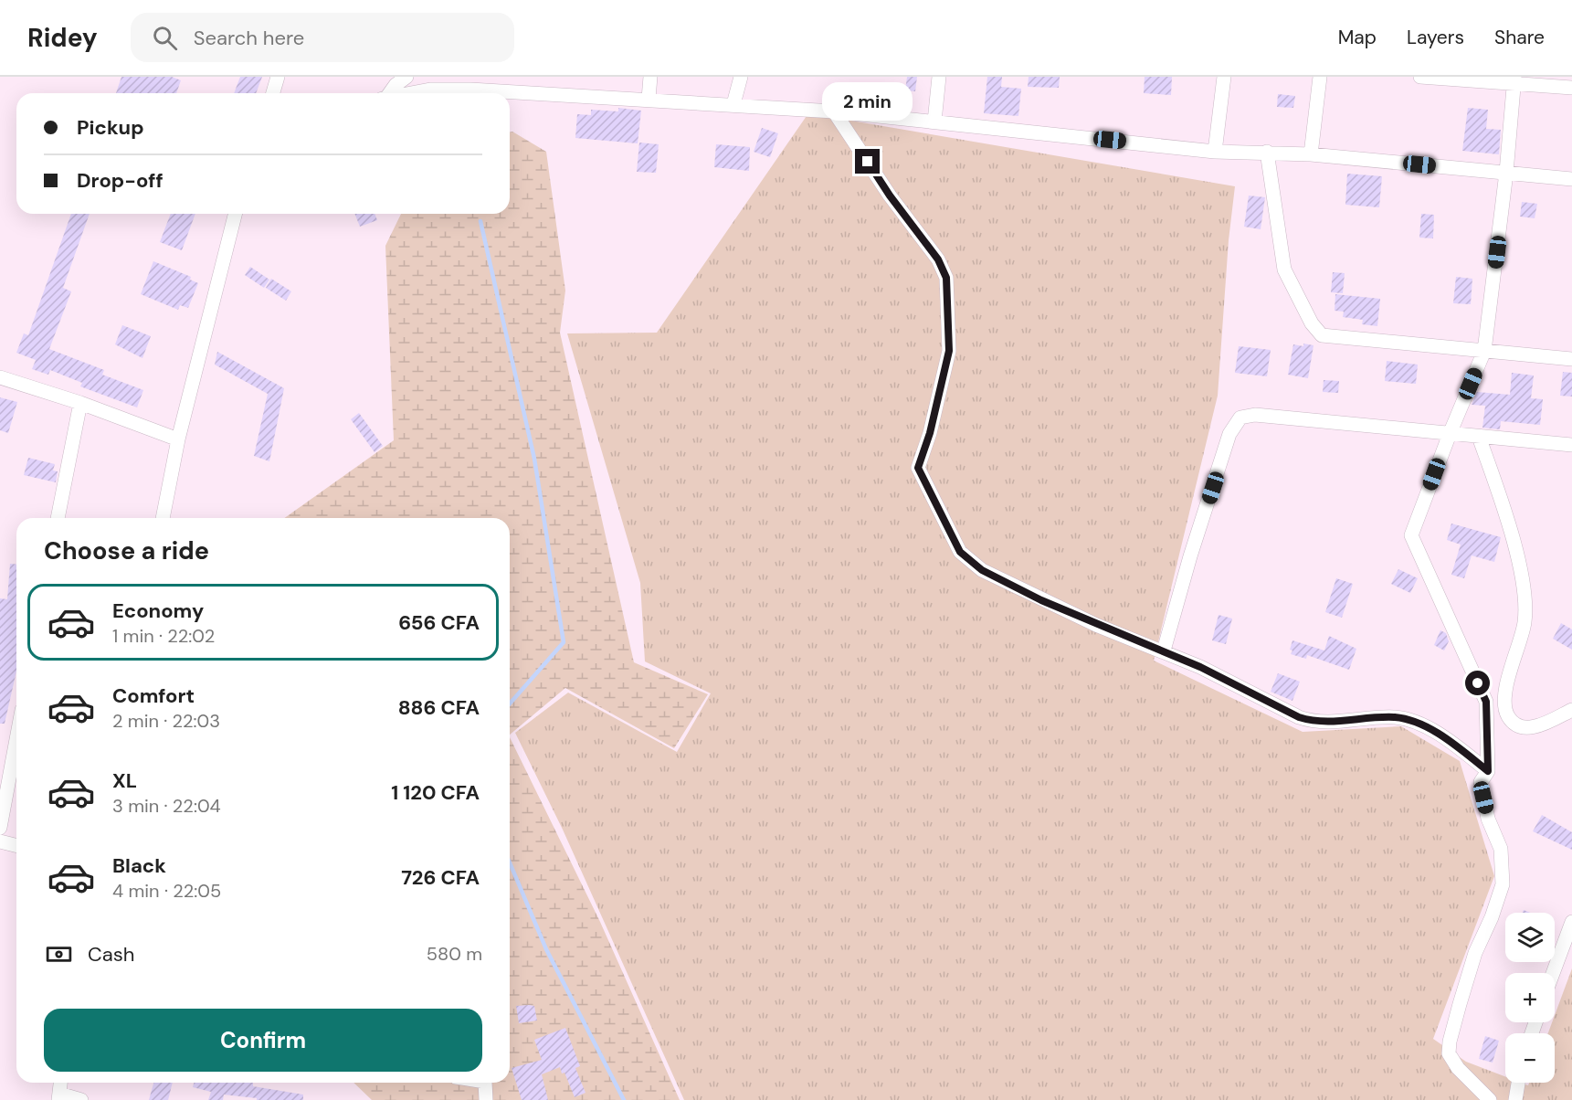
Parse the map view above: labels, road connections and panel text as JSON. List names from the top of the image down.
{
  "page": {
    "header": "Ridey",
    "search": "Search here",
    "nav": ["Map", "Layers", "Share"],
    "bubble": "2 min",
    "banner": ["Pickup", "Drop-off"],
    "heading": "Choose a ride",
    "list": [
      {
        "name": "Economy",
        "note": "1 min · 22:02",
        "value": "656 CFA"
      },
      {
        "name": "Comfort",
        "note": "2 min · 22:03",
        "value": "886 CFA"
      },
      {
        "name": "XL",
        "note": "3 min · 22:04",
        "value": "1 120 CFA"
      },
      {
        "name": "Black",
        "note": "4 min · 22:05",
        "value": "726 CFA"
      }
    ],
    "map_buttons": ["+", "−"],
    "pay": ["Cash", "580 m"],
    "buttons": "Confirm"
  }
}
